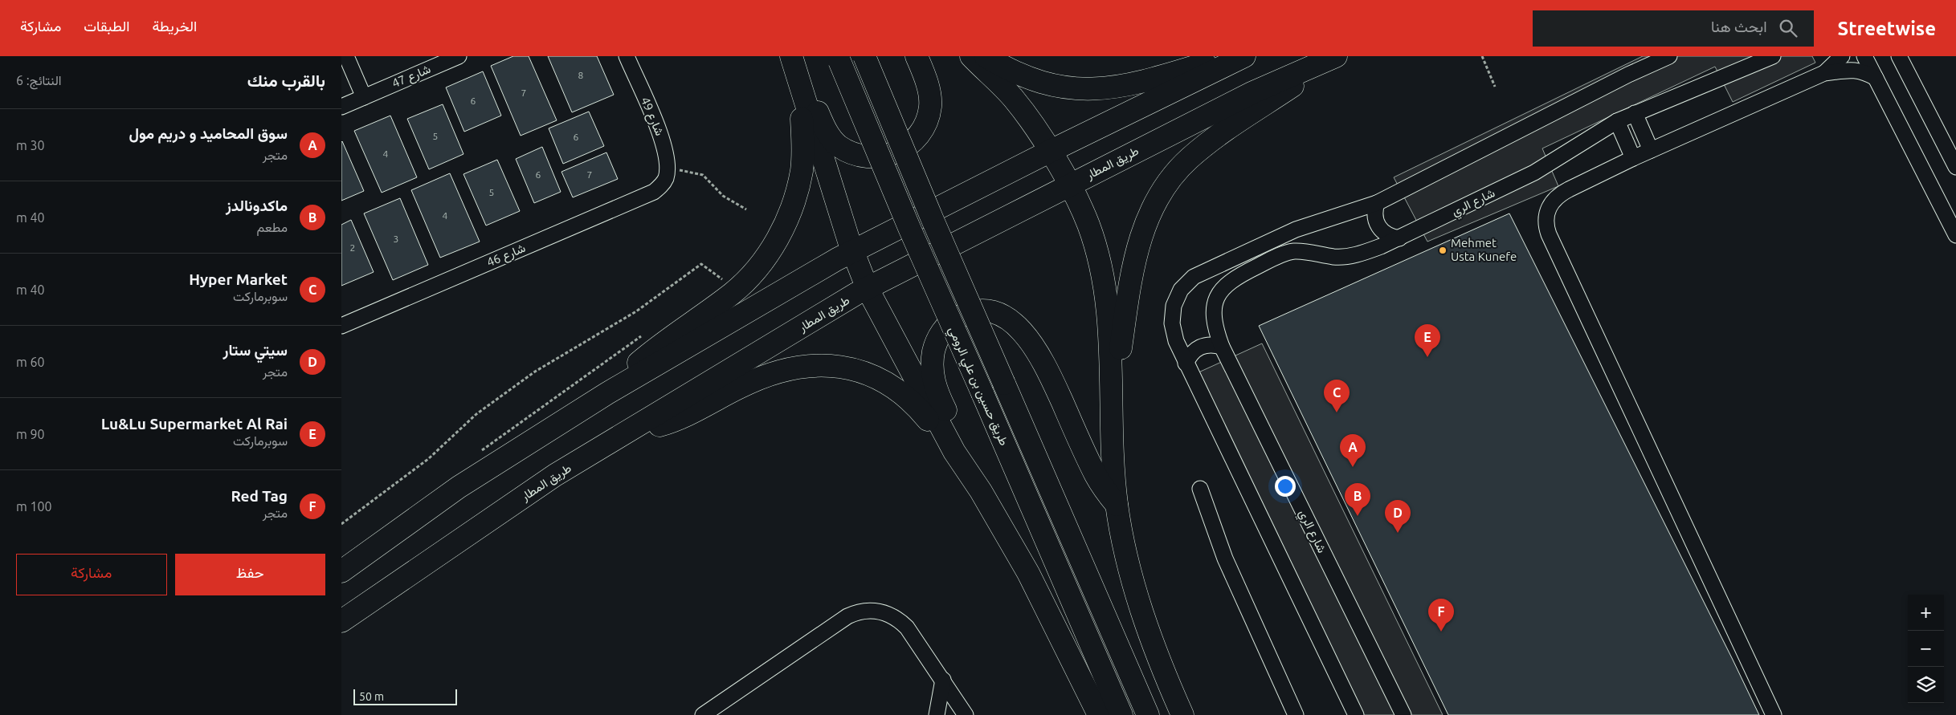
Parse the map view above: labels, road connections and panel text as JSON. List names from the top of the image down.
{
  "streets": {
    "highway": ["طريق المطار", "طريق حسين بن علي الرومي"],
    "street": [
      "شارع 47",
      "شارع 49",
      "شارع الري",
      "شارع 46"
    ]
  },
  "crossings": [
    ["شارع 49", "شارع 46"]
  ],
  "places": ["Mehmet Usta Kunefe"],
  "house_numbers": [
    "8",
    "7",
    "6",
    "5",
    "6",
    "4",
    "6",
    "7",
    "5",
    "4",
    "3",
    "2"
  ],
  "scale_bar": "50 m",
  "page": {
    "header": "Streetwise",
    "search": "ابحث هنا",
    "nav": ["الخريطة", "الطبقات", "مشاركة"],
    "heading": ["بالقرب منك", "النتائج: 6"],
    "list": [
      {
        "mark": "A",
        "name": "سوق المحاميد و دريم مول",
        "note": "متجر",
        "value": "30 m"
      },
      {
        "mark": "B",
        "name": "ماكدونالدز",
        "note": "مطعم",
        "value": "40 m"
      },
      {
        "mark": "C",
        "name": "Hyper Market",
        "note": "سوبرماركت",
        "value": "40 m"
      },
      {
        "mark": "D",
        "name": "سيتي ستار",
        "note": "متجر",
        "value": "60 m"
      },
      {
        "mark": "E",
        "name": "Lu&Lu Supermarket Al Rai",
        "note": "سوبرماركت",
        "value": "90 m"
      },
      {
        "mark": "F",
        "name": "Red Tag",
        "note": "متجر",
        "value": "100 m"
      }
    ],
    "pins": [
      "E",
      "C",
      "A",
      "B",
      "D",
      "F"
    ],
    "buttons": ["حفظ", "مشاركة"],
    "map_buttons": ["+", "−"],
    "scale": "50 m"
  }
}
